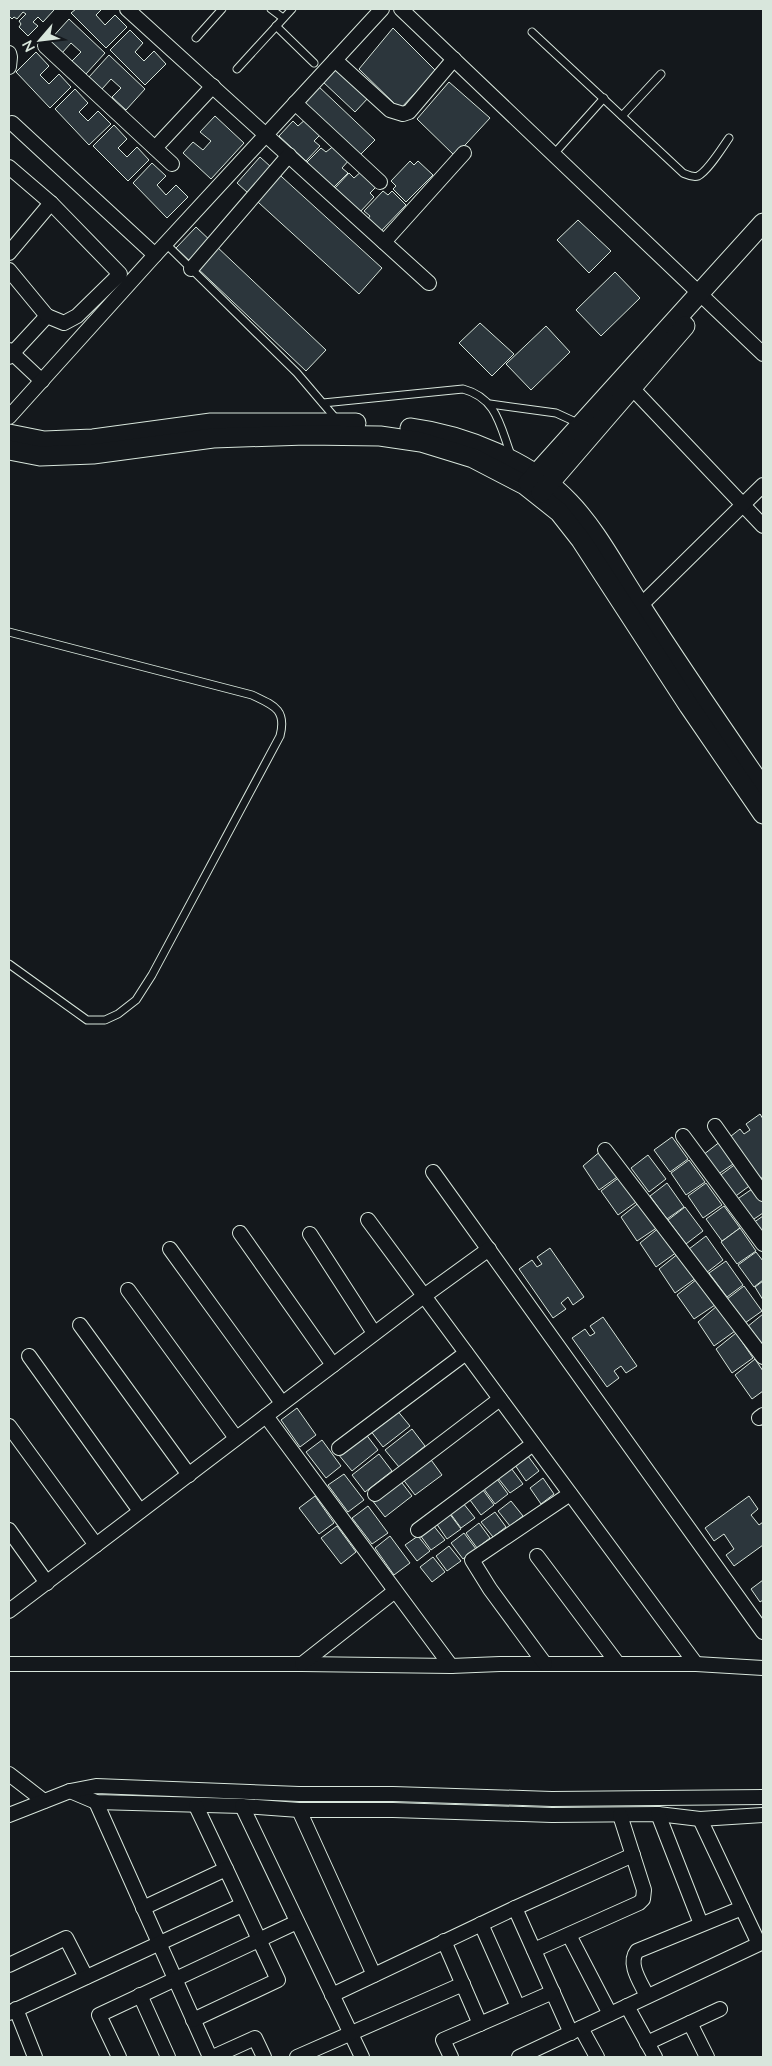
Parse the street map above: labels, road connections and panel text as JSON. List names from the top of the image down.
{
  "north": "bottom left"
}
